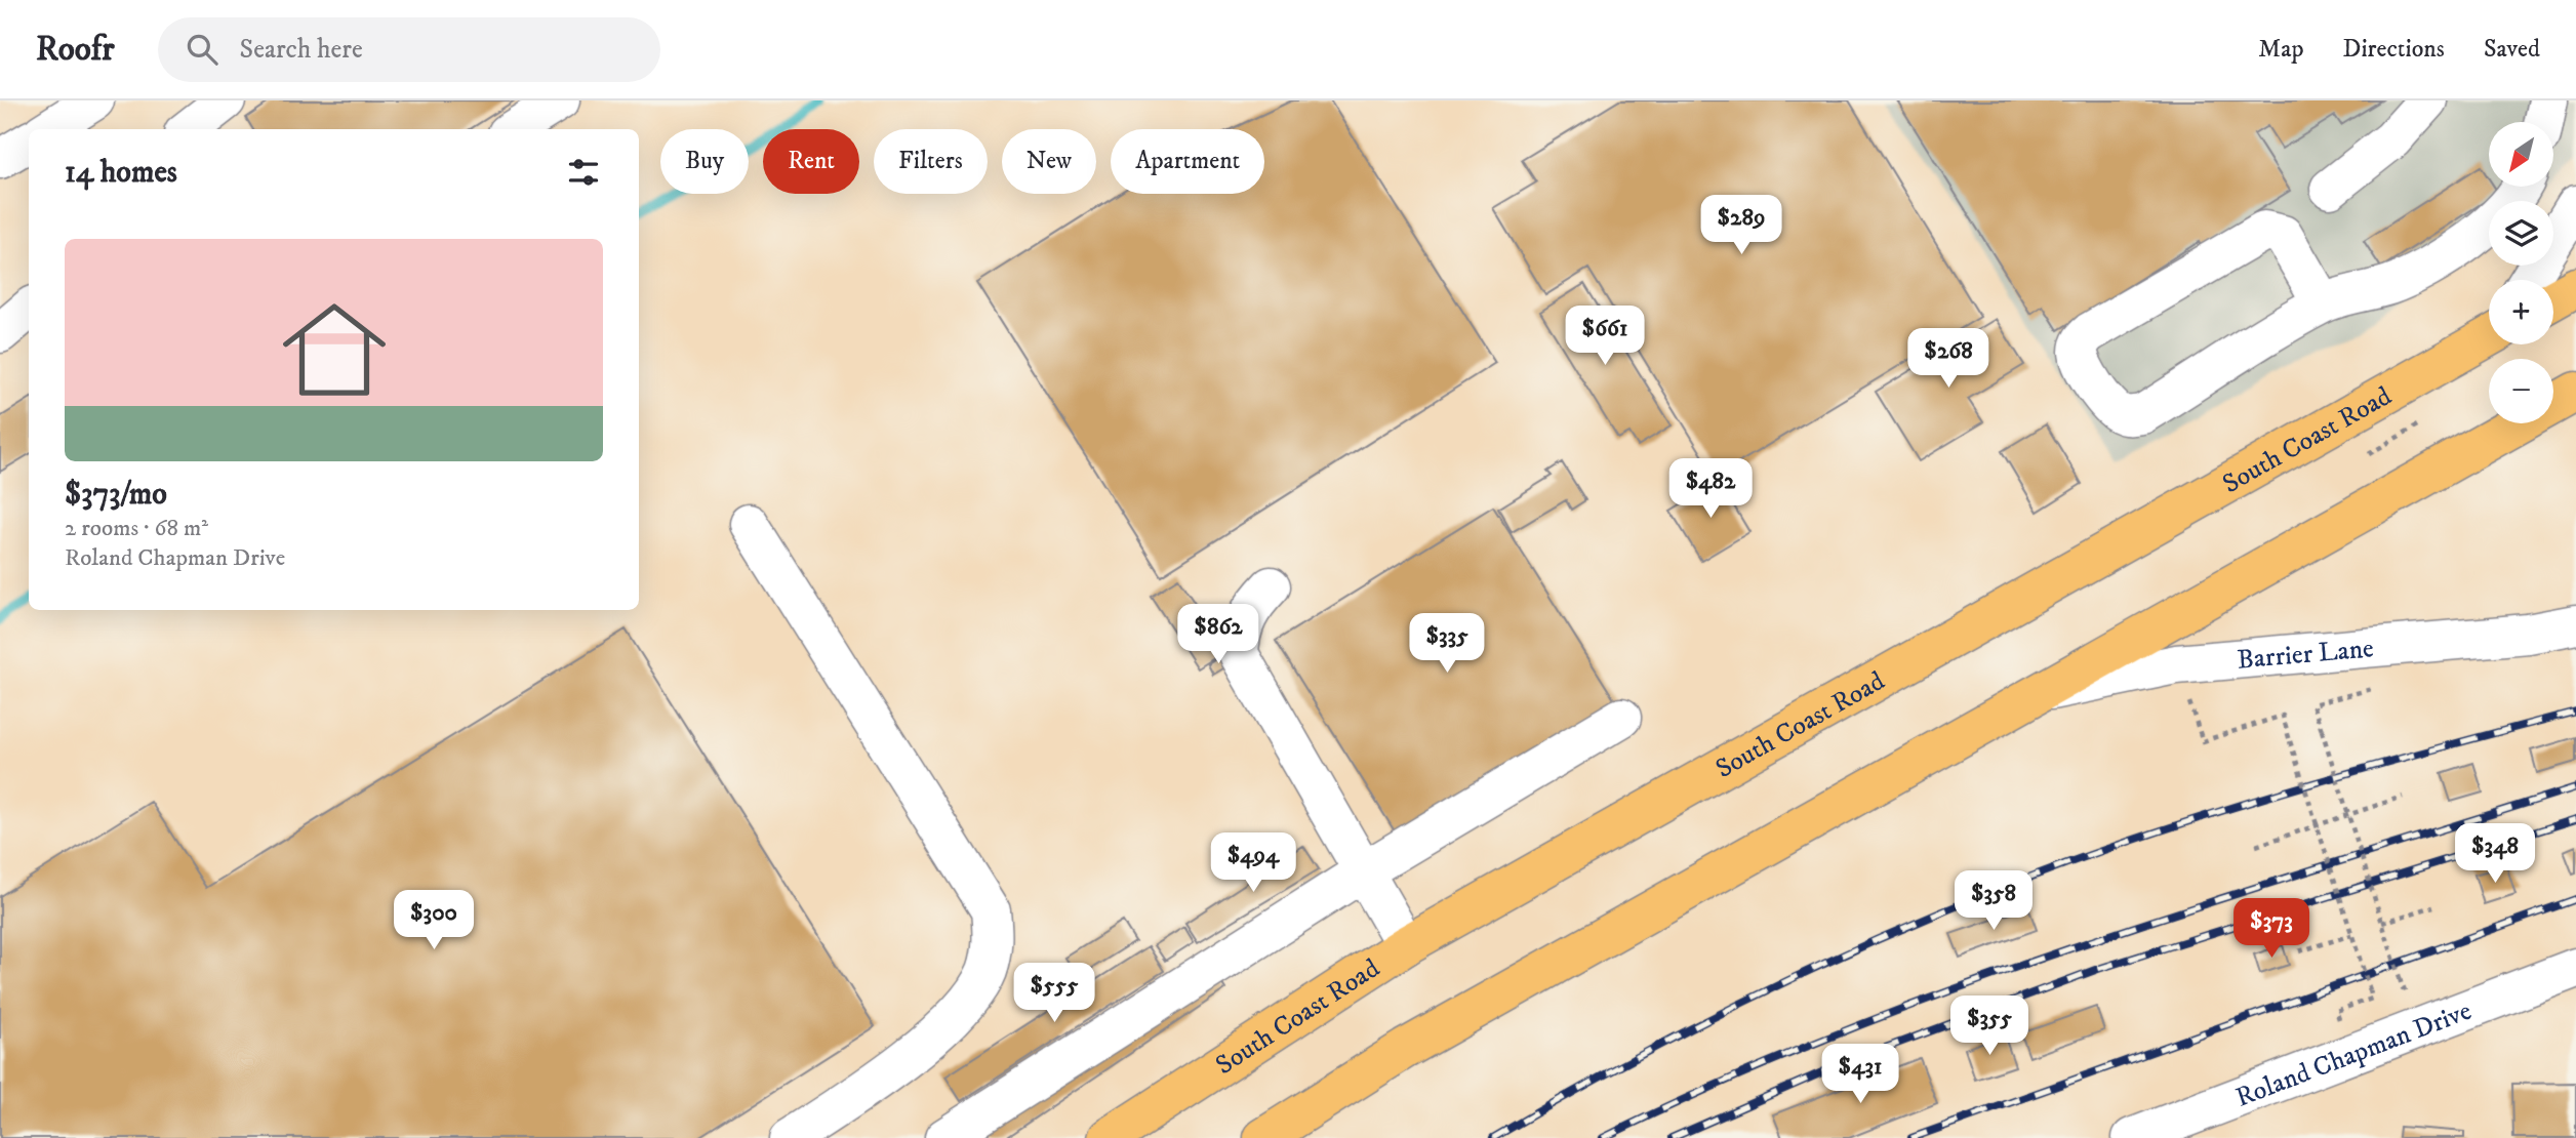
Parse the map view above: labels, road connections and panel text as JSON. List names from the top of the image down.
{
  "streets": {
    "highway": ["South Coast Road"],
    "street": ["Barrier Lane", "Roland Chapman Drive"]
  },
  "north": "bottom left",
  "page": {
    "header": "Roofr",
    "search": "Search here",
    "nav": ["Map", "Directions", "Saved"],
    "map_buttons": ["+", "−"],
    "chip": [
      "Buy",
      "Rent",
      "Filters",
      "New",
      "Apartment"
    ],
    "heading": "14 homes",
    "price": [
      "$289",
      "$661",
      "$268",
      "$482",
      "$862",
      "$335",
      "$348",
      "$494",
      "$358",
      "$300",
      "$373",
      "$555",
      "$355",
      "$431"
    ],
    "list": [
      {
        "name": "$373/mo",
        "note": "2 rooms · 68 m² · Roland Chapman Drive"
      }
    ]
  }
}
